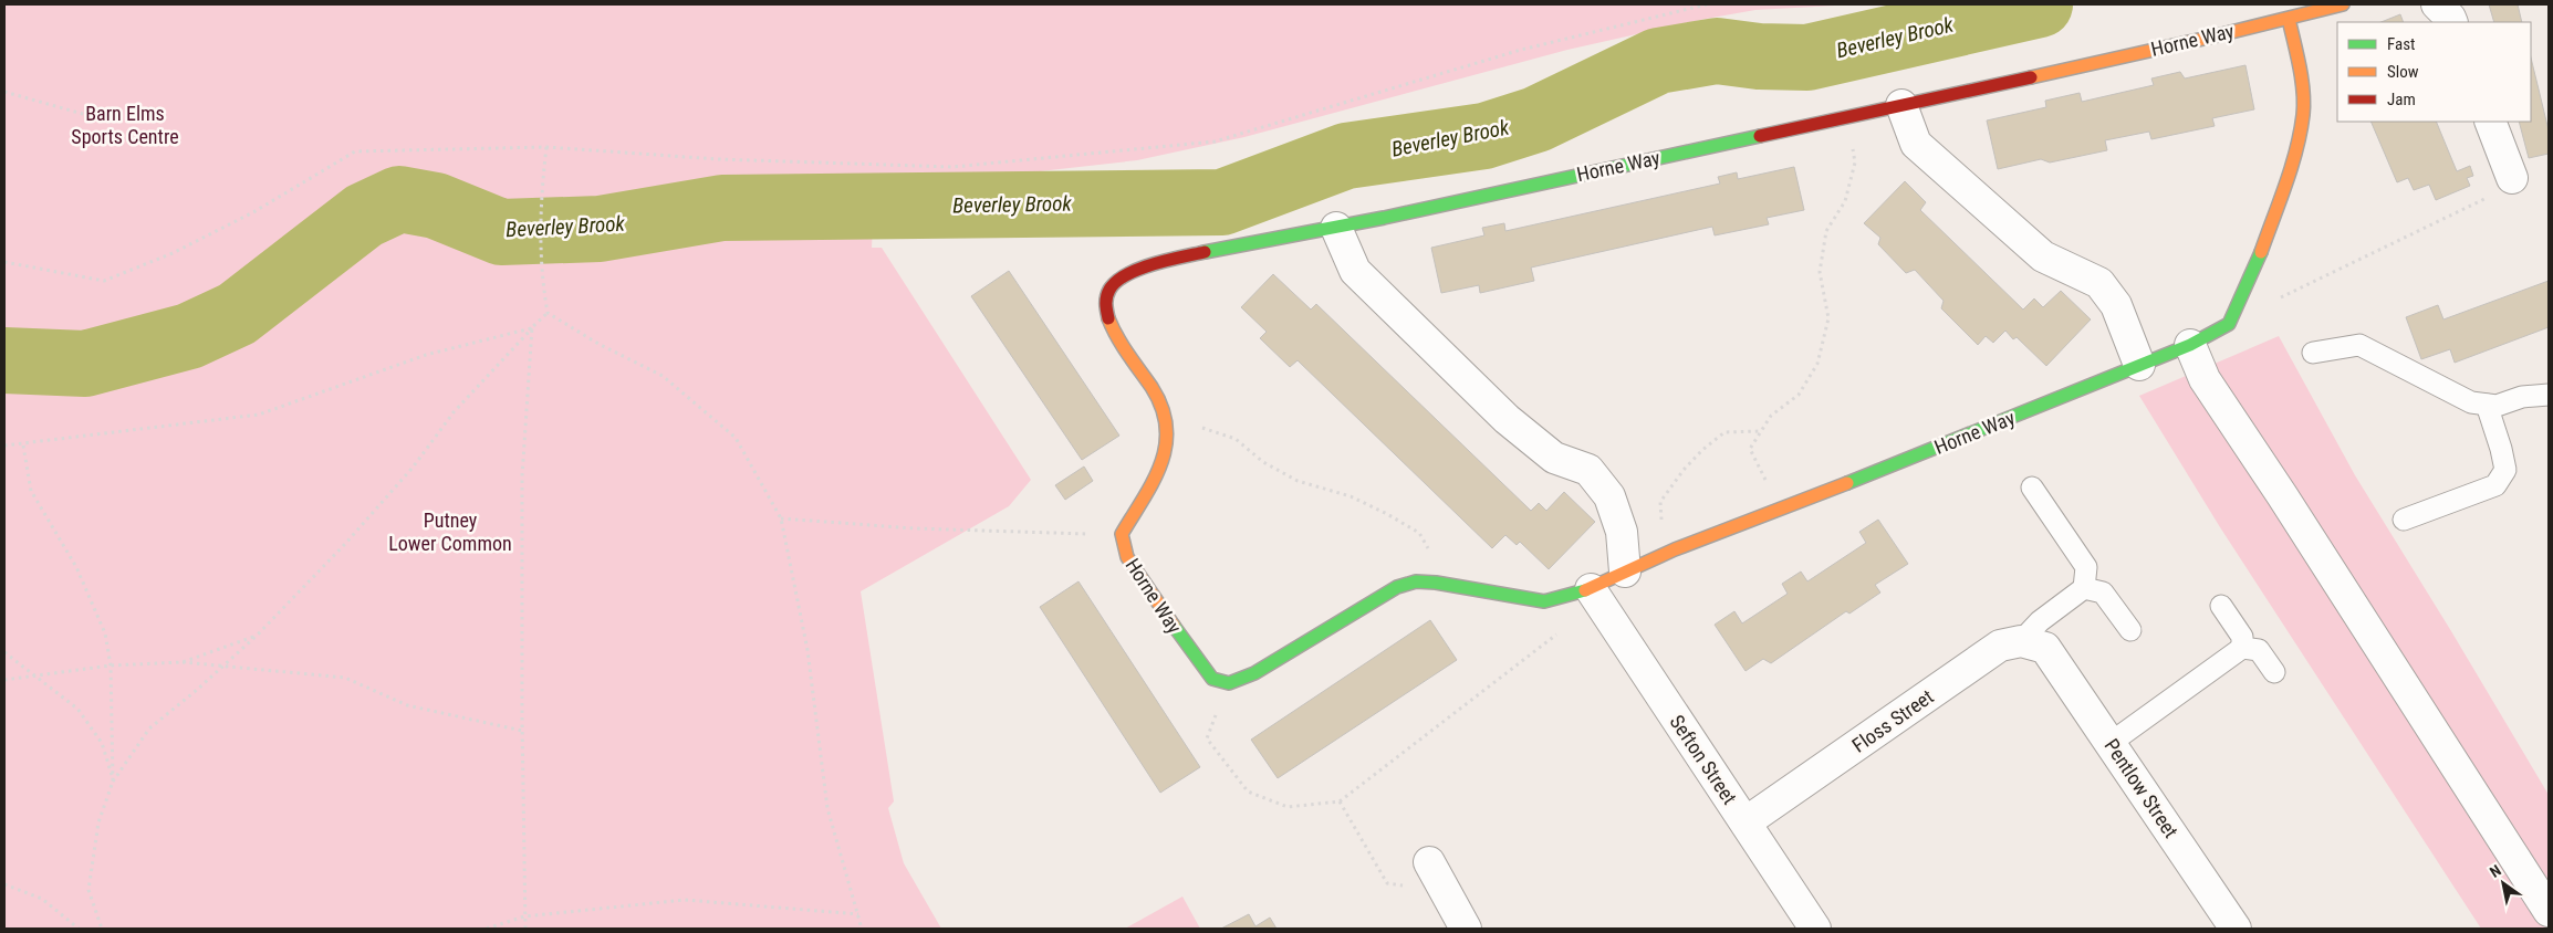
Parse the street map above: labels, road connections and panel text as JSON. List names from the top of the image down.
{
  "streets": {
    "street": [
      "Horne Way",
      "Floss Street",
      "Sefton Street",
      "Pentlow Street"
    ]
  },
  "crossings": [
    ["Horne Way", "Sefton Street"],
    ["Floss Street", "Sefton Street"],
    ["Floss Street", "Pentlow Street"]
  ],
  "water": ["Beverley Brook"],
  "parks": ["Barn Elms Sports Centre", "Putney Lower Common"],
  "legend": ["Fast", "Slow", "Jam"],
  "north": "top left"
}
